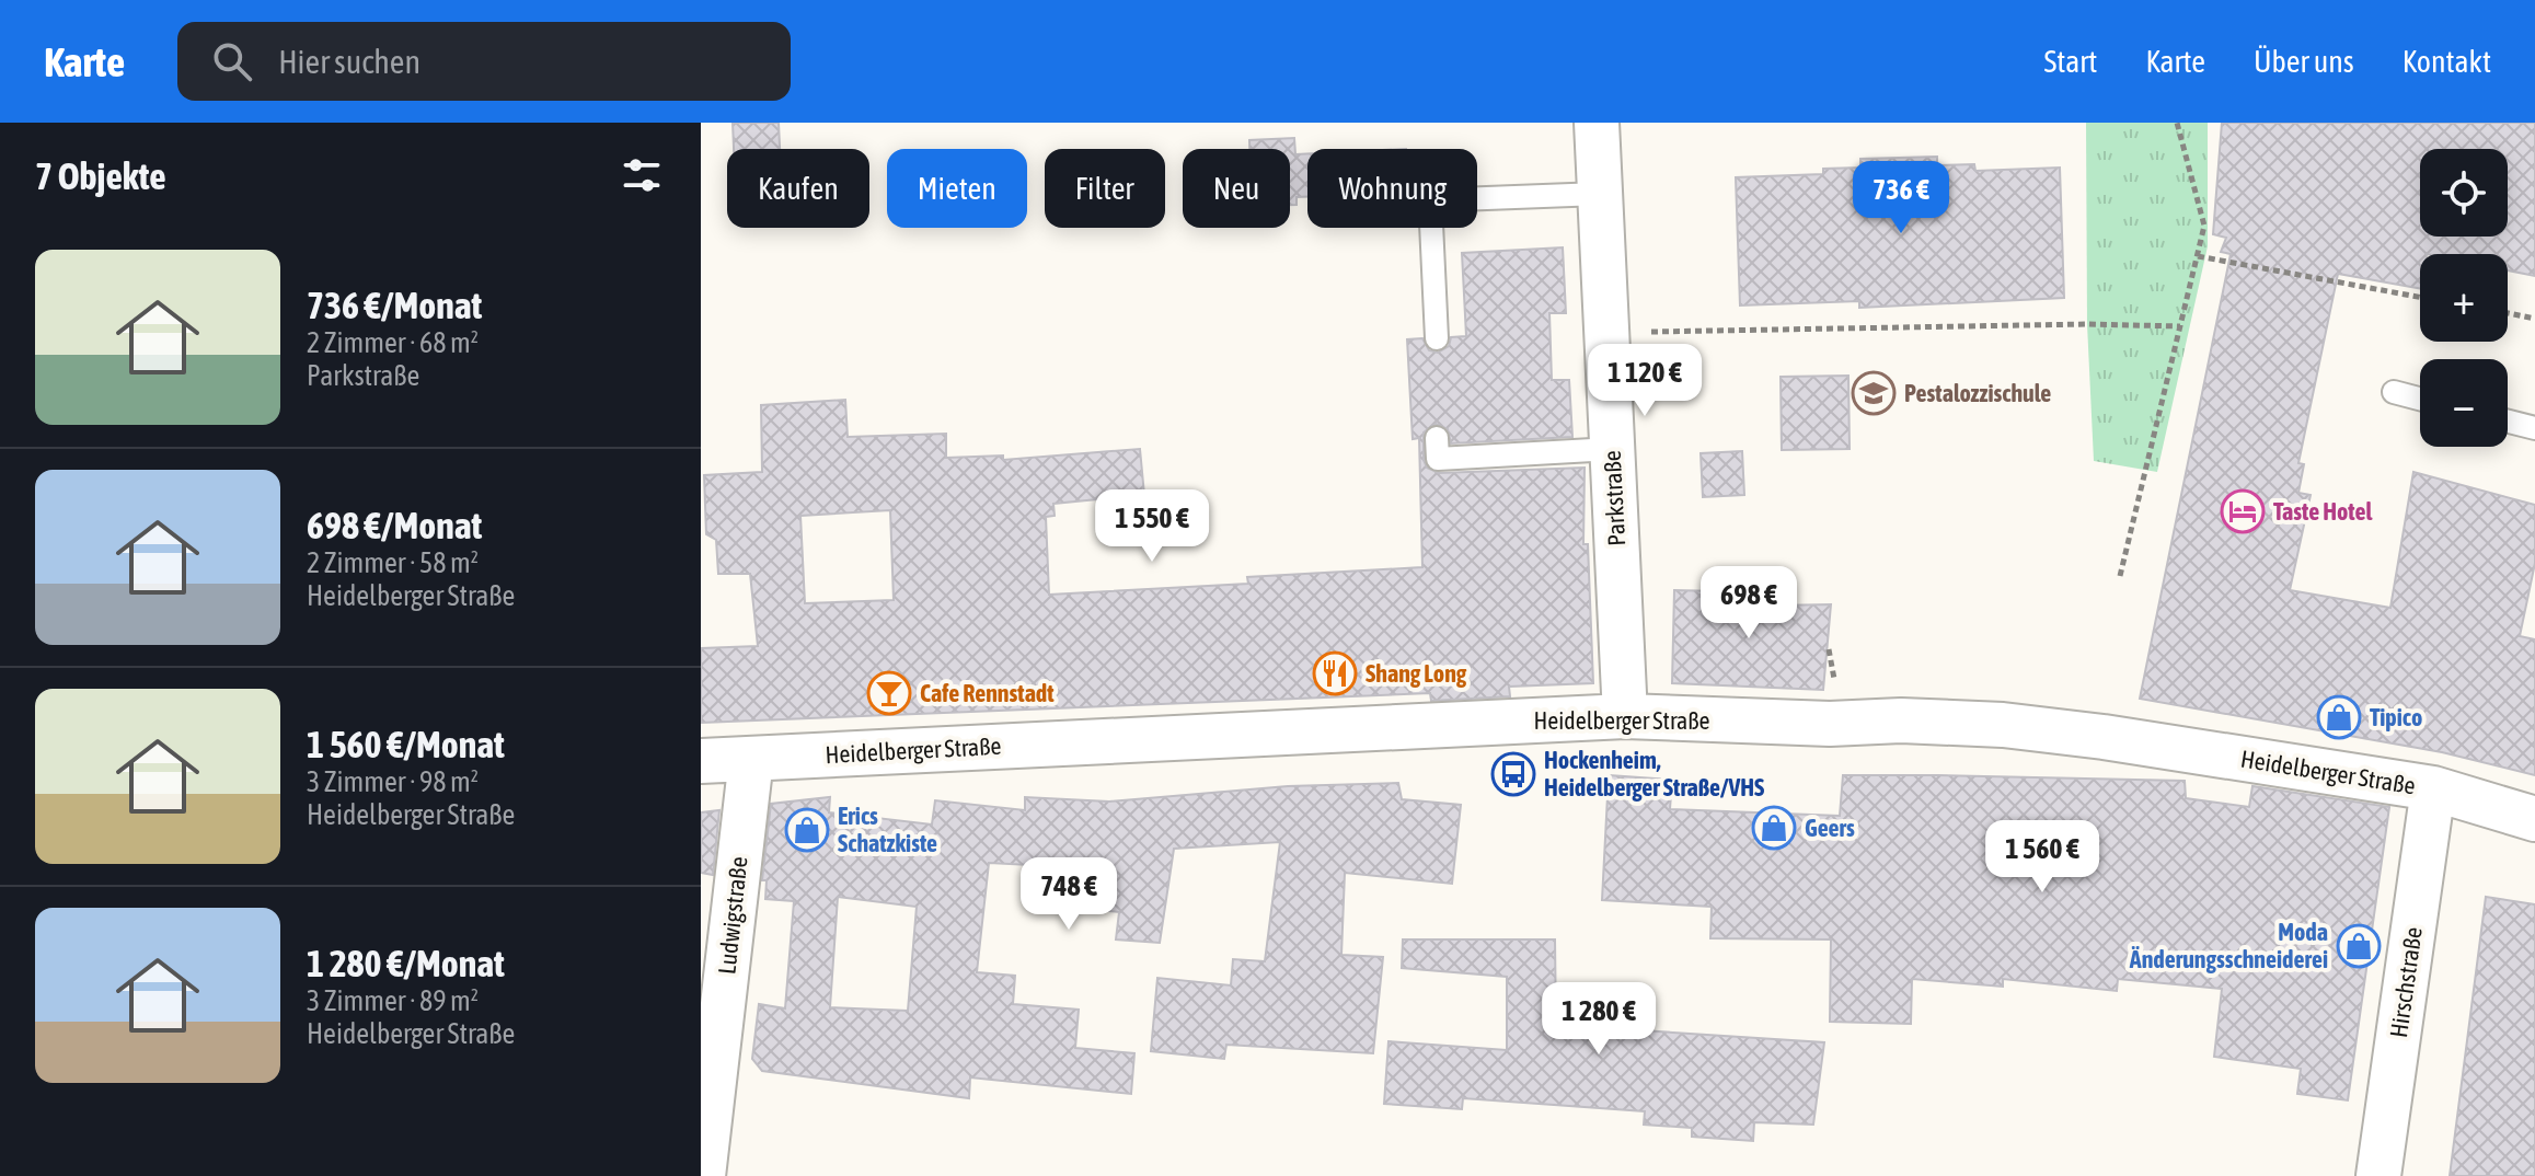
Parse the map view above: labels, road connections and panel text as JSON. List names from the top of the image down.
{
  "streets": {
    "street": [
      "Parkstraße",
      "Heidelberger Straße",
      "Ludwigstraße",
      "Hirschstraße"
    ]
  },
  "crossings": [
    ["Parkstraße", "Heidelberger Straße"],
    ["Heidelberger Straße", "Ludwigstraße"],
    ["Heidelberger Straße", "Hirschstraße"]
  ],
  "places": {
    "school or university": ["Pestalozzischule"],
    "hotel": ["Taste Hotel"],
    "restaurant": ["Shang Long"],
    "bar": ["Cafe Rennstadt"],
    "shop": [
      "Tipico",
      "Geers",
      "Erics Schatzkiste",
      "Moda Änderungsschneiderei"
    ],
    "bus stop": ["Hockenheim, Heidelberger Straße/VHS"]
  },
  "page": {
    "header": "Karte",
    "search": "Hier suchen",
    "nav": [
      "Start",
      "Karte",
      "Über uns",
      "Kontakt"
    ],
    "heading": "7 Objekte",
    "map_buttons": ["+", "−"],
    "chip": [
      "Kaufen",
      "Mieten",
      "Filter",
      "Neu",
      "Wohnung"
    ],
    "price": [
      "736 €",
      "1 120 €",
      "1 550 €",
      "698 €",
      "1 560 €",
      "748 €",
      "1 280 €"
    ],
    "list": [
      {
        "name": "736 €/Monat",
        "note": "2 Zimmer · 68 m² · Parkstraße"
      },
      {
        "name": "698 €/Monat",
        "note": "2 Zimmer · 58 m² · Heidelberger Straße"
      },
      {
        "name": "1 560 €/Monat",
        "note": "3 Zimmer · 98 m² · Heidelberger Straße"
      },
      {
        "name": "1 280 €/Monat",
        "note": "3 Zimmer · 89 m² · Heidelberger Straße"
      }
    ]
  }
}
